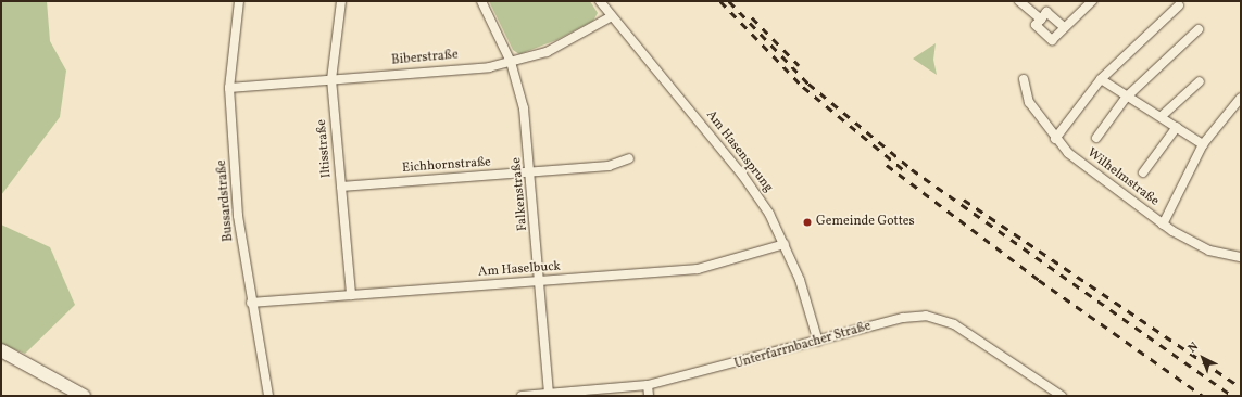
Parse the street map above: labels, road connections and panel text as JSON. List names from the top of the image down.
{
  "streets": {
    "street": [
      "Biberstraße",
      "Iltisstraße",
      "Am Hasensprung",
      "Eichhornstraße",
      "Wilhelmstraße",
      "Falkenstraße",
      "Bussardstraße",
      "Am Haselbuck",
      "Unterfarrnbacher Straße"
    ]
  },
  "crossings": [
    ["Biberstraße", "Iltisstraße"],
    ["Biberstraße", "Am Hasensprung"],
    ["Biberstraße", "Falkenstraße"],
    ["Biberstraße", "Bussardstraße"],
    ["Iltisstraße", "Eichhornstraße"],
    ["Iltisstraße", "Am Haselbuck"],
    ["Am Hasensprung", "Am Haselbuck"],
    ["Am Hasensprung", "Unterfarrnbacher Straße"],
    ["Eichhornstraße", "Falkenstraße"],
    ["Falkenstraße", "Am Haselbuck"],
    ["Falkenstraße", "Unterfarrnbacher Straße"],
    ["Bussardstraße", "Am Haselbuck"]
  ],
  "places": ["Gemeinde Gottes"],
  "north": "top left"
}
